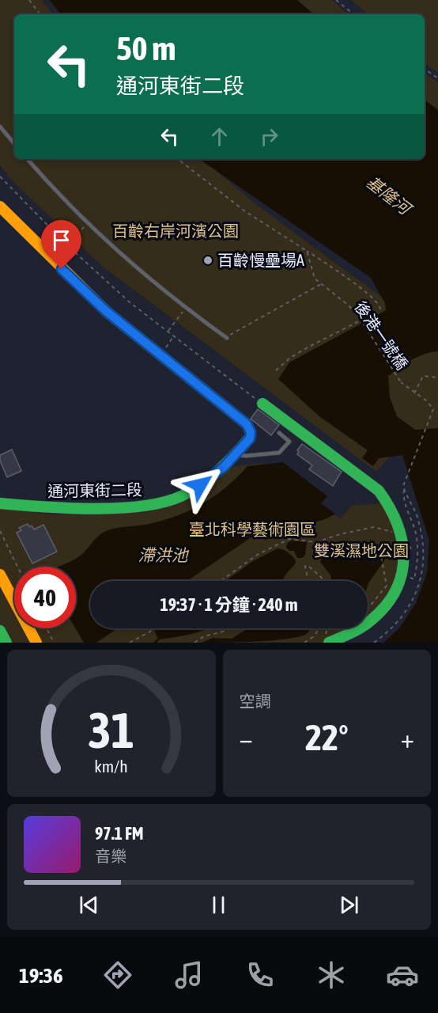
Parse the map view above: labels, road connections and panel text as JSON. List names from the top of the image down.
{
  "streets": {
    "street": ["通河東街二段"],
    "path": ["後港一號橋"]
  },
  "water": ["基隆河", "滯洪池"],
  "parks": ["百齡右岸河濱公園", "臺北科學藝術園區", "雙溪濕地公園"],
  "places": ["百齡慢壘場A"],
  "page": {
    "turn": ["50 m", "通河東街二段"],
    "limit": "40",
    "trip": "19:37 · 1 分鐘 · 240 m",
    "tile": "空調",
    "heat": ["−", "22°", "+"],
    "song": ["97.1 FM", "音樂"],
    "tabs": "19:36",
    "gauge": ["31", "km/h"]
  }
}
